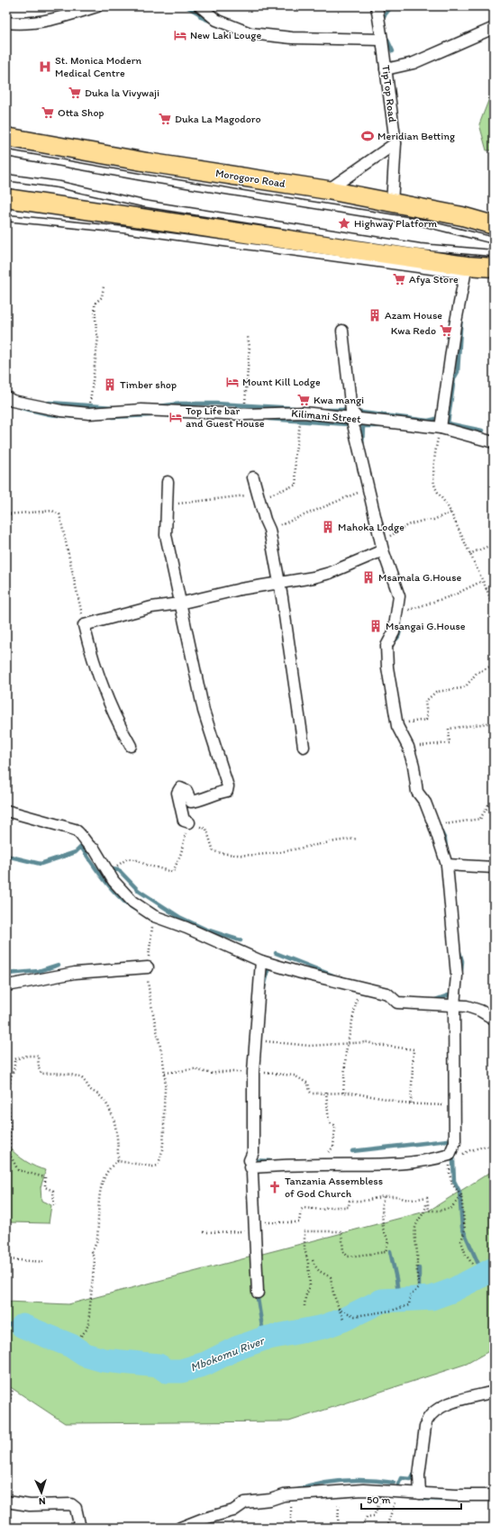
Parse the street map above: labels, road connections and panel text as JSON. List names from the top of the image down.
{
  "streets": {
    "highway": ["Morogoro Road"],
    "street": ["TipTop Road", "Kilimani Street"]
  },
  "crossings": [
    ["TipTop Road", "Morogoro Road"]
  ],
  "water": ["Mbokomu River"],
  "places": {
    "hotel": ["New Laki Louge", "Mount Kill Lodge", "Top Life bar and Guest House"],
    "hospital": ["St. Monica Modern Medical Centre"],
    "supermarket": [
      "Duka la Vivywaji",
      "Otta Shop",
      "Duka La Magodoro",
      "Afya Store",
      "Kwa Redo",
      "Kwa mangi"
    ],
    "sports": ["Meridian Betting"],
    "place": ["Highway Platform"],
    "building": [
      "Azam House",
      "Timber shop",
      "Mahoka Lodge",
      "Msamala G.House",
      "Msangai G.House"
    ],
    "church": ["Tanzania Assembless of God Church"]
  },
  "scale_bar": "50 m",
  "north": "bottom"
}
